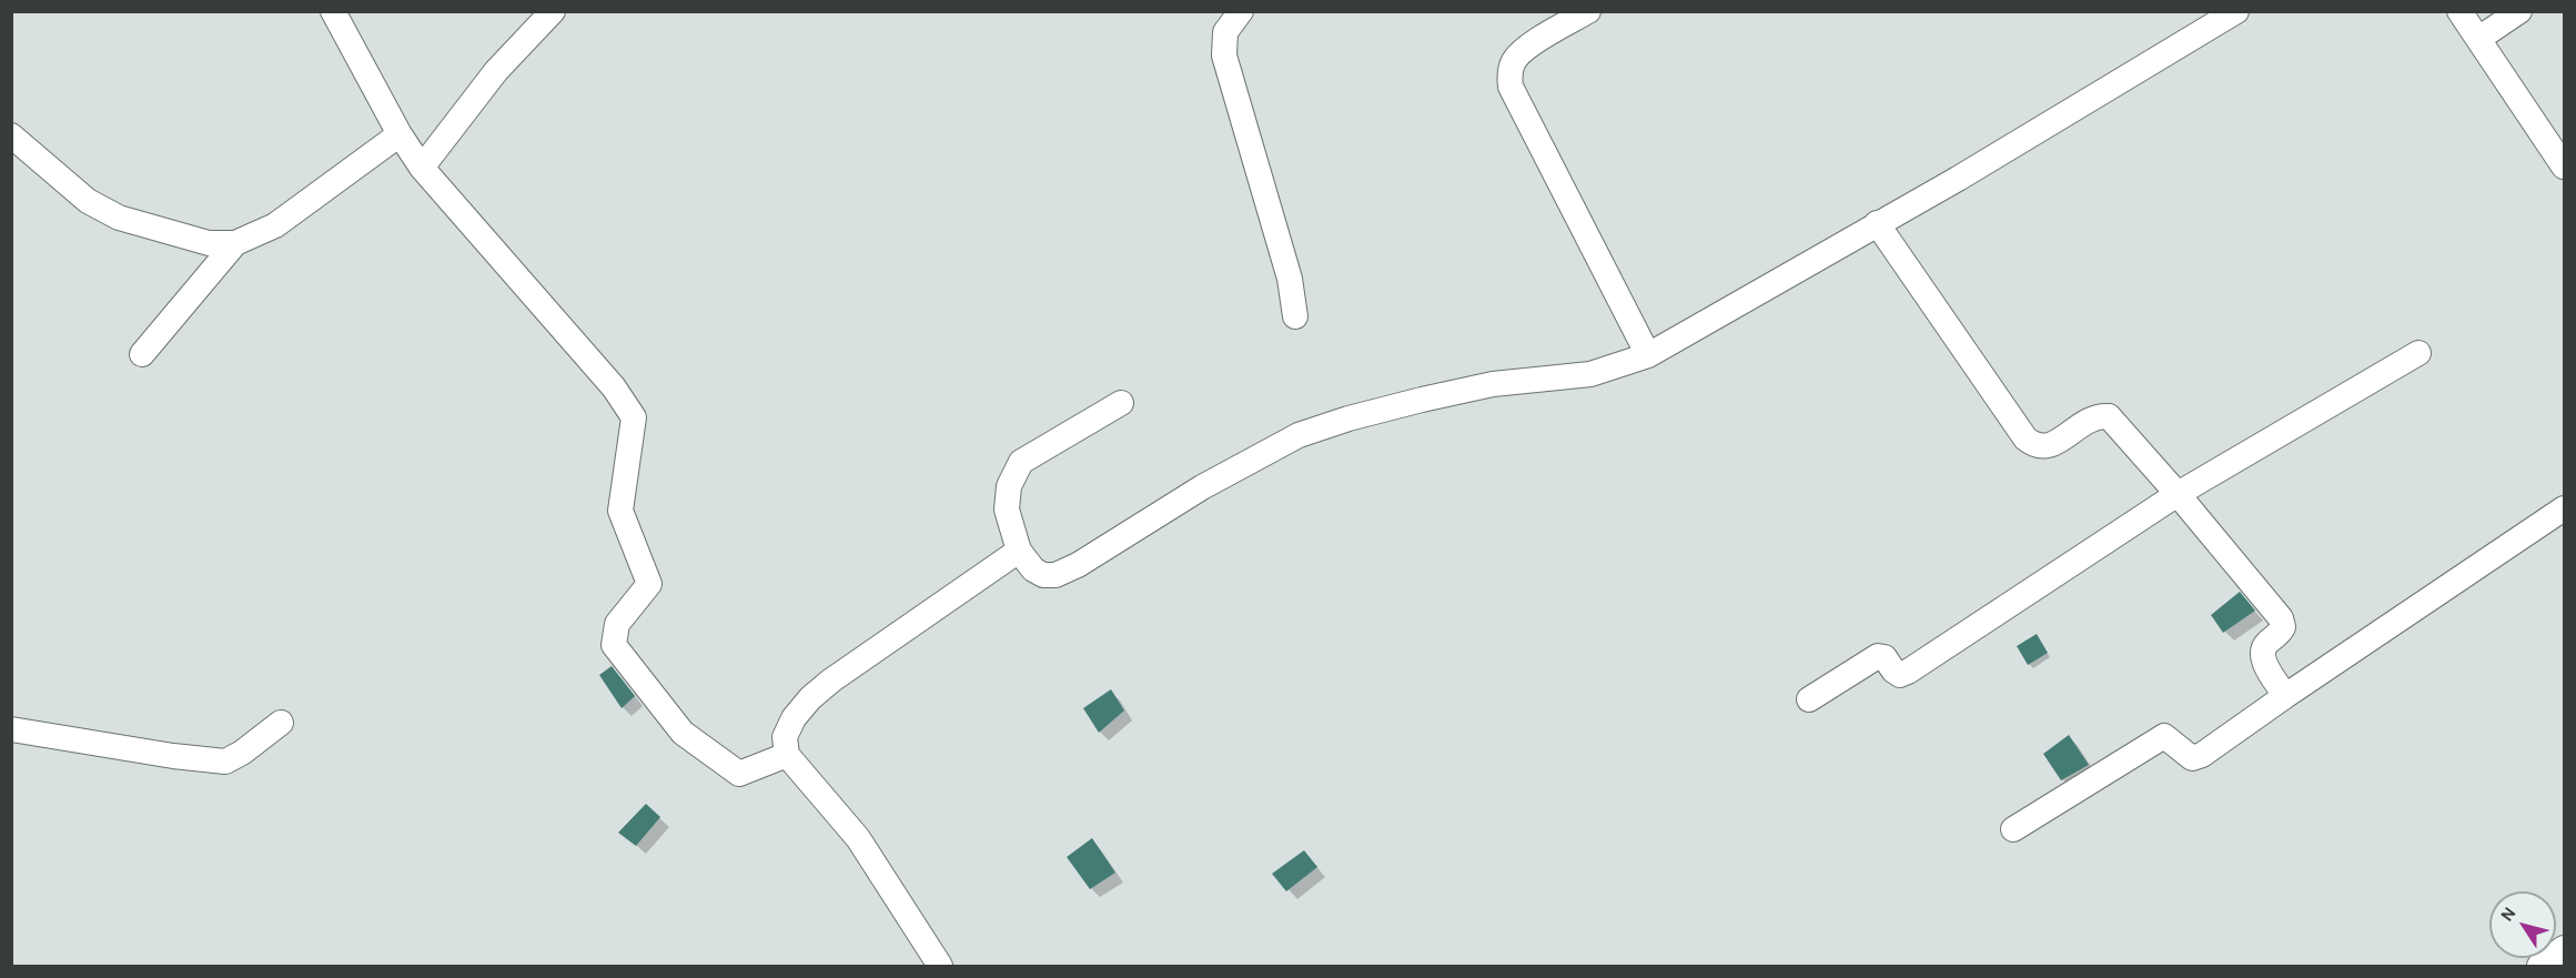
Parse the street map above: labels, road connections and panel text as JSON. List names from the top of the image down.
{
  "north": "top left"
}
